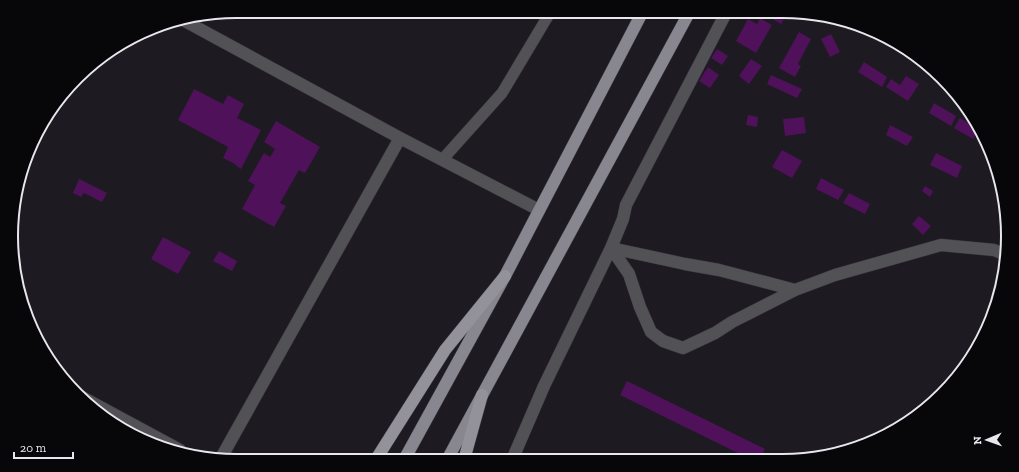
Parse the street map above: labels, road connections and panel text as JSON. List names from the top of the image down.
{
  "scale_bar": "20 m",
  "north": "left"
}
